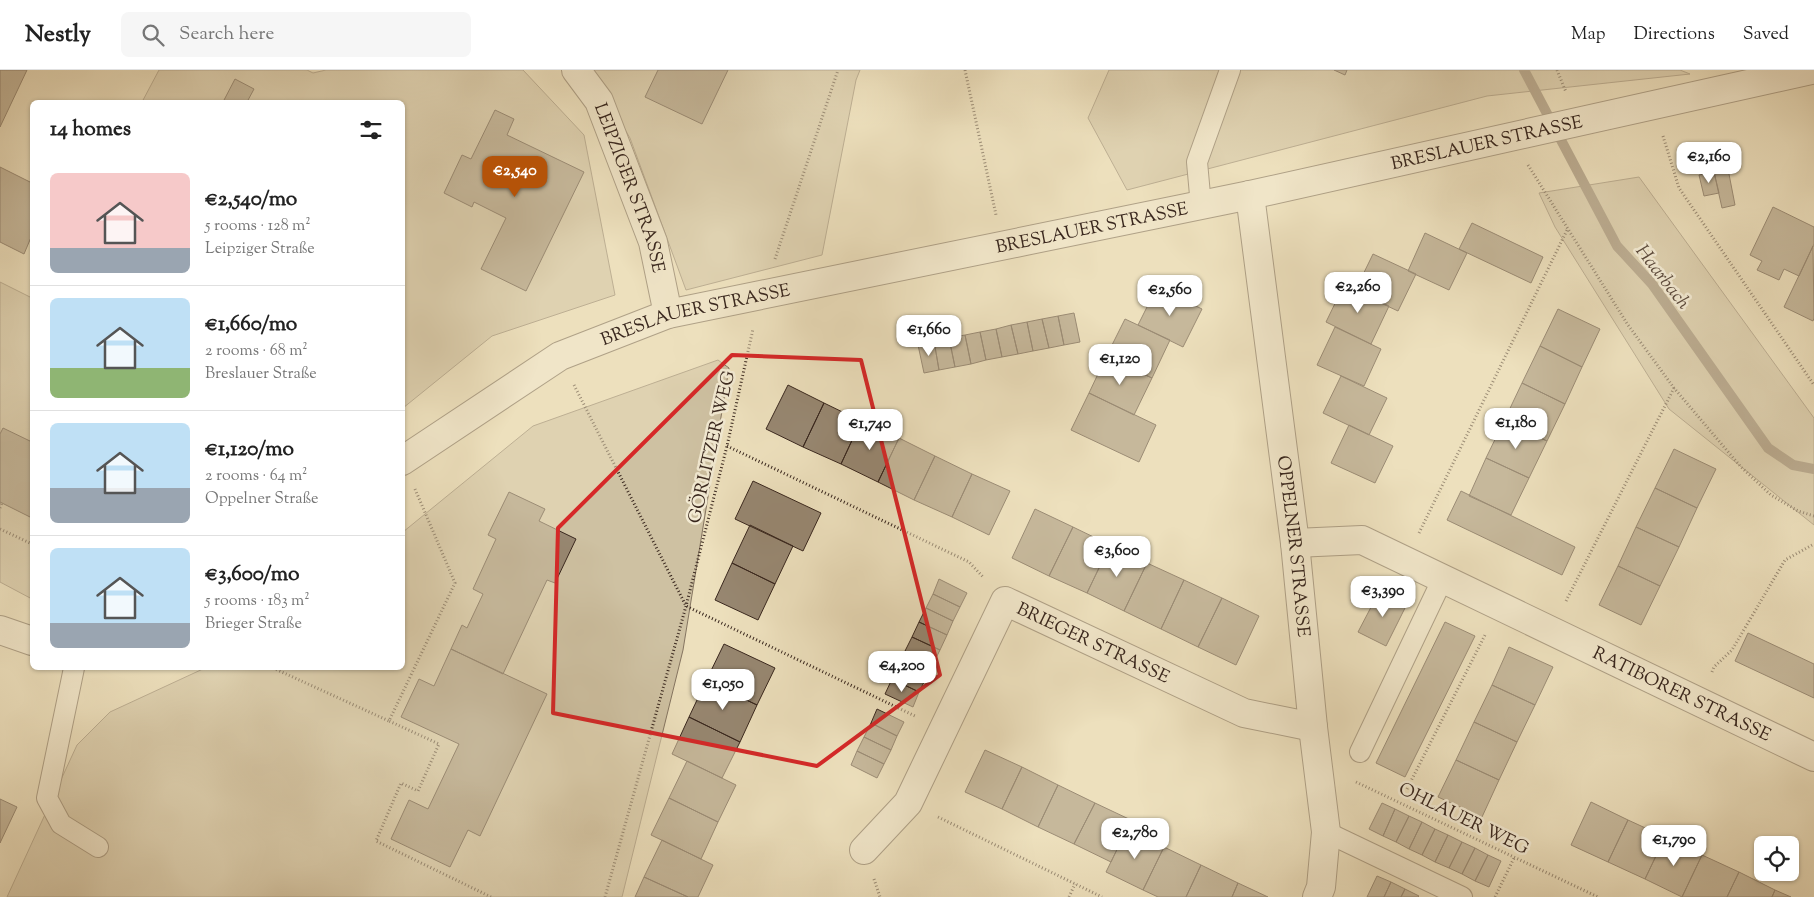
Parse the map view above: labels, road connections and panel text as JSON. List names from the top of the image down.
{
  "streets": {
    "street": [
      "BRESLAUER STRASSE",
      "LEIPZIGER STRASSE",
      "OPPELNER STRASSE",
      "BRIEGER STRASSE",
      "RATIBORER STRASSE"
    ],
    "path": ["GÖRLITZER WEG", "OHLAUER WEG"]
  },
  "crossings": [
    ["BRESLAUER STRASSE", "LEIPZIGER STRASSE"],
    ["BRESLAUER STRASSE", "GÖRLITZER WEG"],
    ["BRESLAUER STRASSE", "OPPELNER STRASSE"],
    ["OPPELNER STRASSE", "BRIEGER STRASSE"],
    ["OPPELNER STRASSE", "RATIBORER STRASSE"],
    ["OPPELNER STRASSE", "OHLAUER WEG"]
  ],
  "water": ["Haarbach"],
  "page": {
    "header": "Nestly",
    "search": "Search here",
    "nav": ["Map", "Directions", "Saved"],
    "heading": "14 homes",
    "price": [
      "€2,160",
      "€2,540",
      "€2,260",
      "€2,560",
      "€1,660",
      "€1,120",
      "€1,180",
      "€1,740",
      "€3,600",
      "€3,390",
      "€4,200",
      "€1,050",
      "€2,780",
      "€1,790"
    ],
    "list": [
      {
        "name": "€2,540/mo",
        "note": "5 rooms · 128 m² · Leipziger Straße"
      },
      {
        "name": "€1,660/mo",
        "note": "2 rooms · 68 m² · Breslauer Straße"
      },
      {
        "name": "€1,120/mo",
        "note": "2 rooms · 64 m² · Oppelner Straße"
      },
      {
        "name": "€3,600/mo",
        "note": "5 rooms · 183 m² · Brieger Straße"
      }
    ]
  }
}
